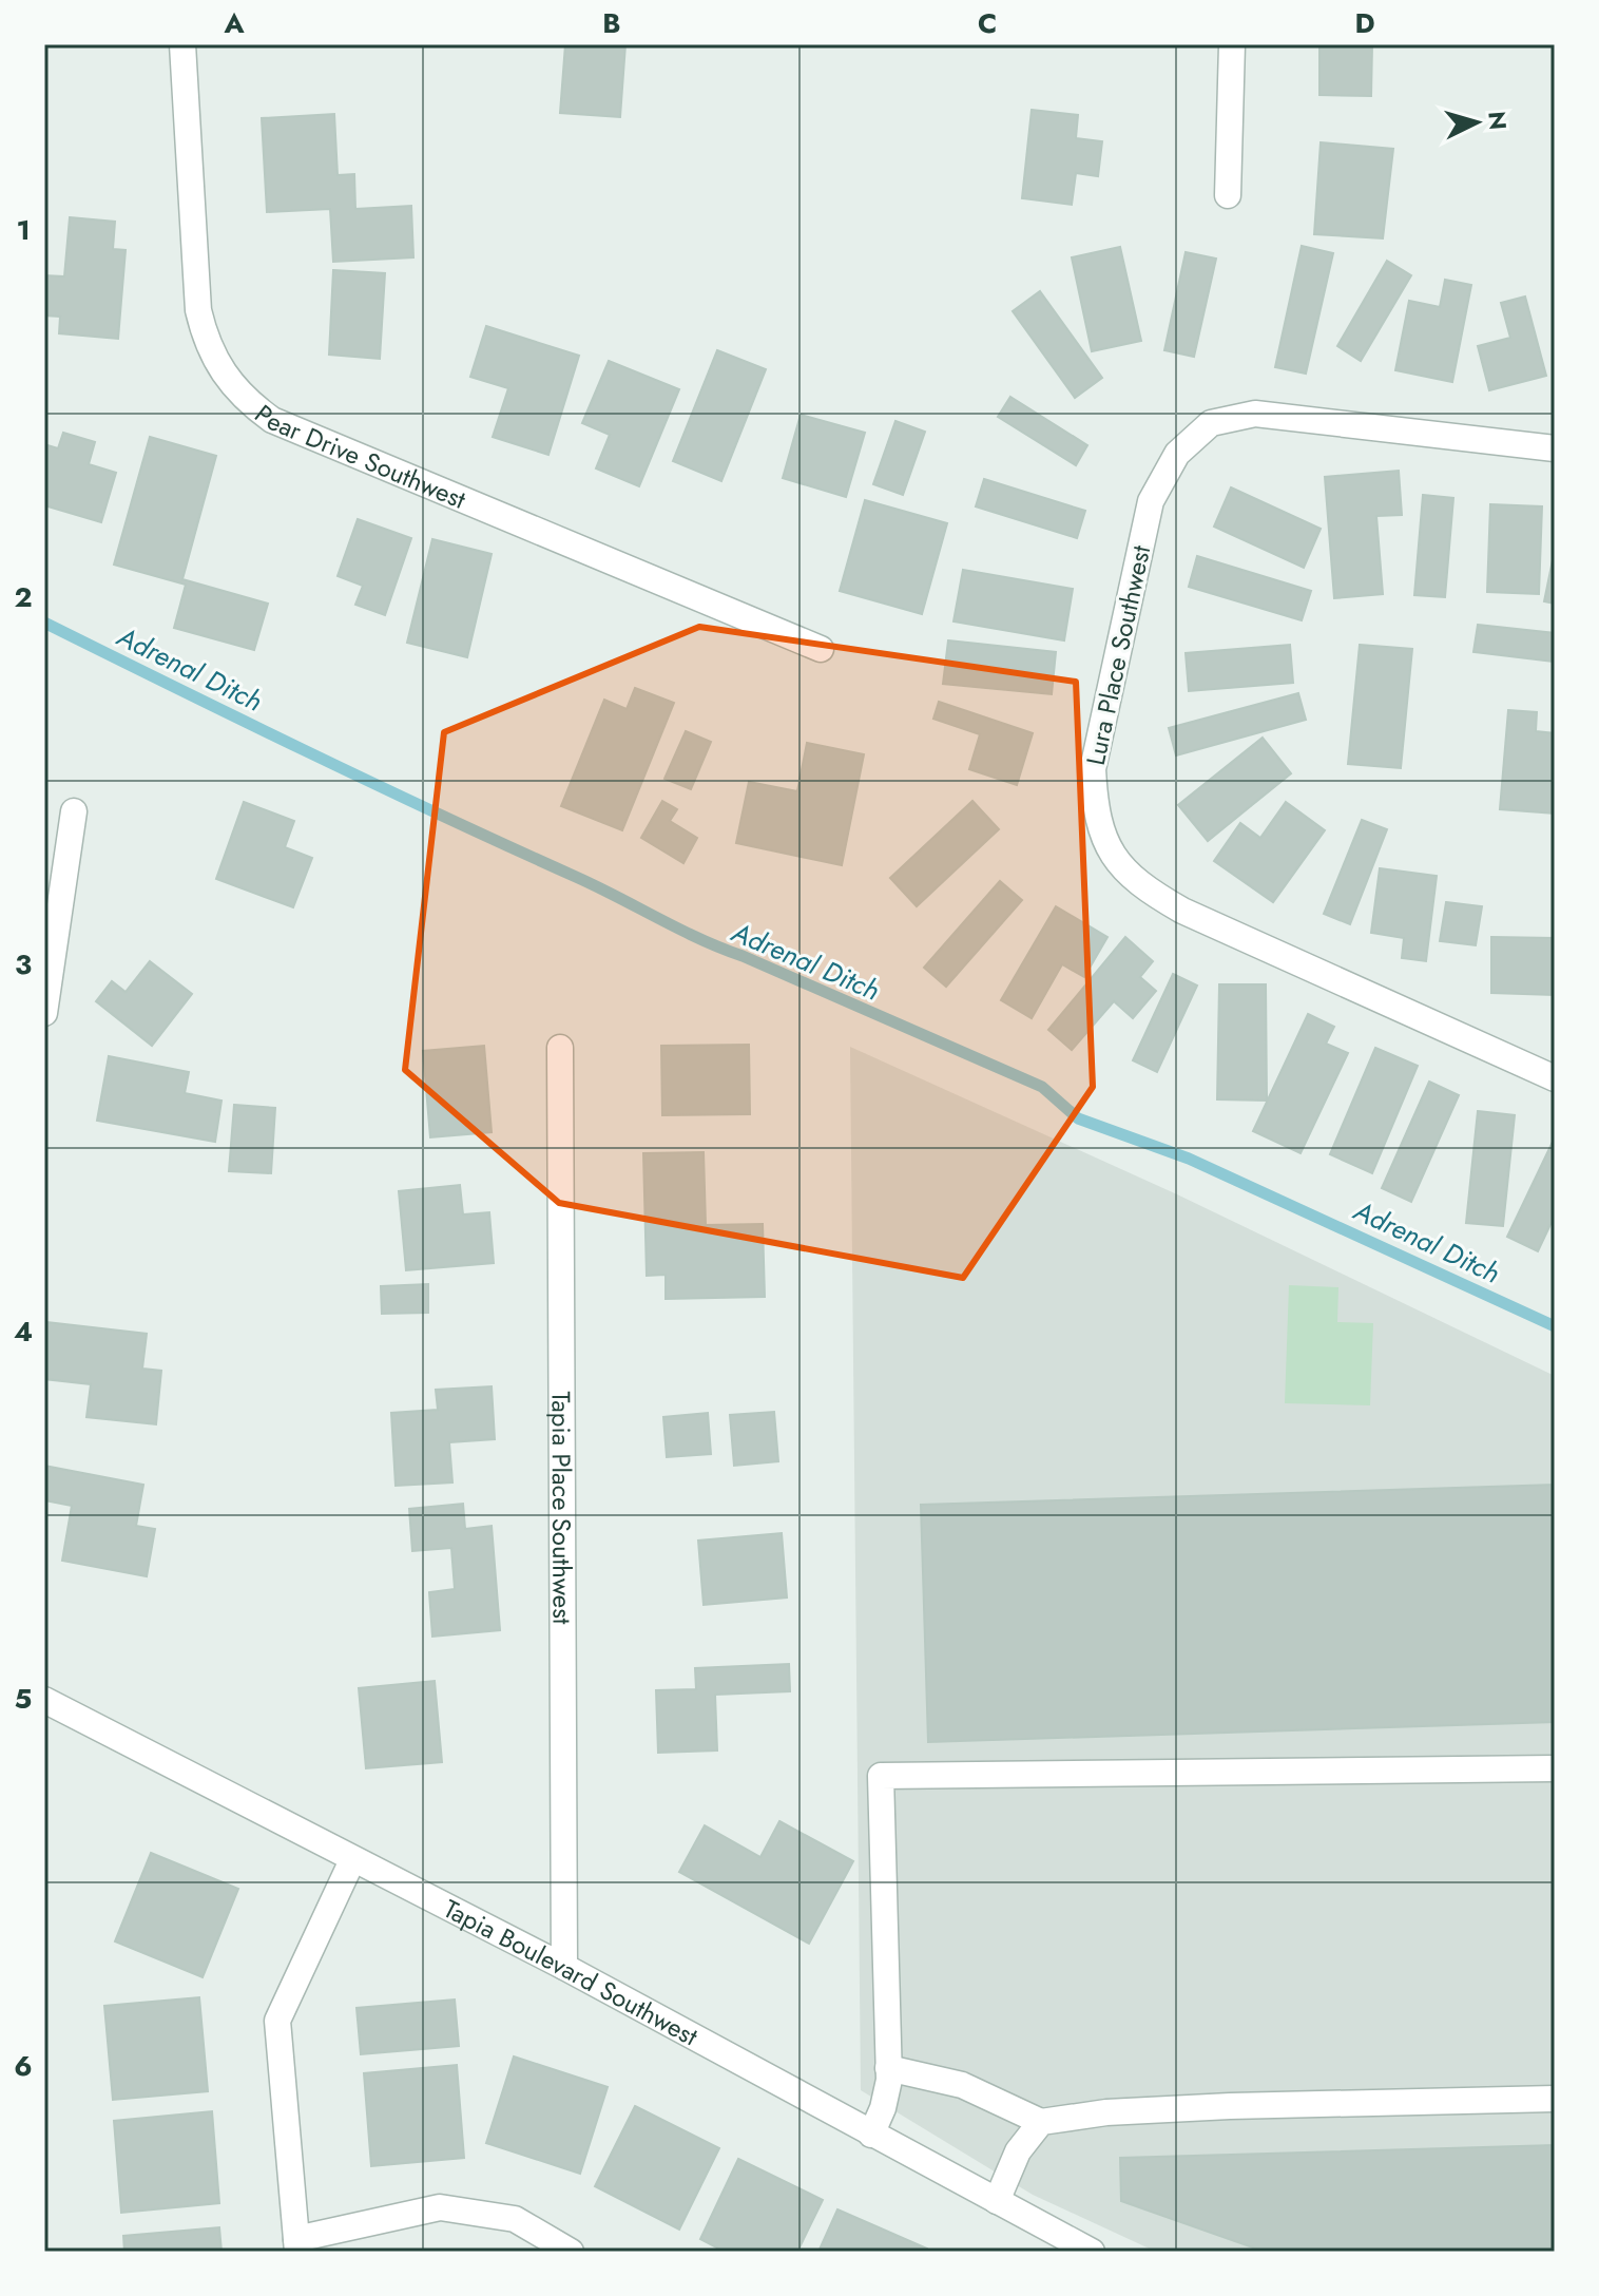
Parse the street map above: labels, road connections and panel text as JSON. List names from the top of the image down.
{
  "streets": {
    "street": [
      "Pear Drive Southwest",
      "Lura Place Southwest",
      "Tapia Place Southwest",
      "Tapia Boulevard Southwest"
    ]
  },
  "crossings": [
    ["Tapia Place Southwest", "Tapia Boulevard Southwest"]
  ],
  "water": ["Adrenal Ditch"],
  "north": "right",
  "grid": {
    "columns": [
      "A",
      "B",
      "C",
      "D"
    ],
    "rows": [
      "1",
      "2",
      "3",
      "4",
      "5",
      "6"
    ]
  }
}
